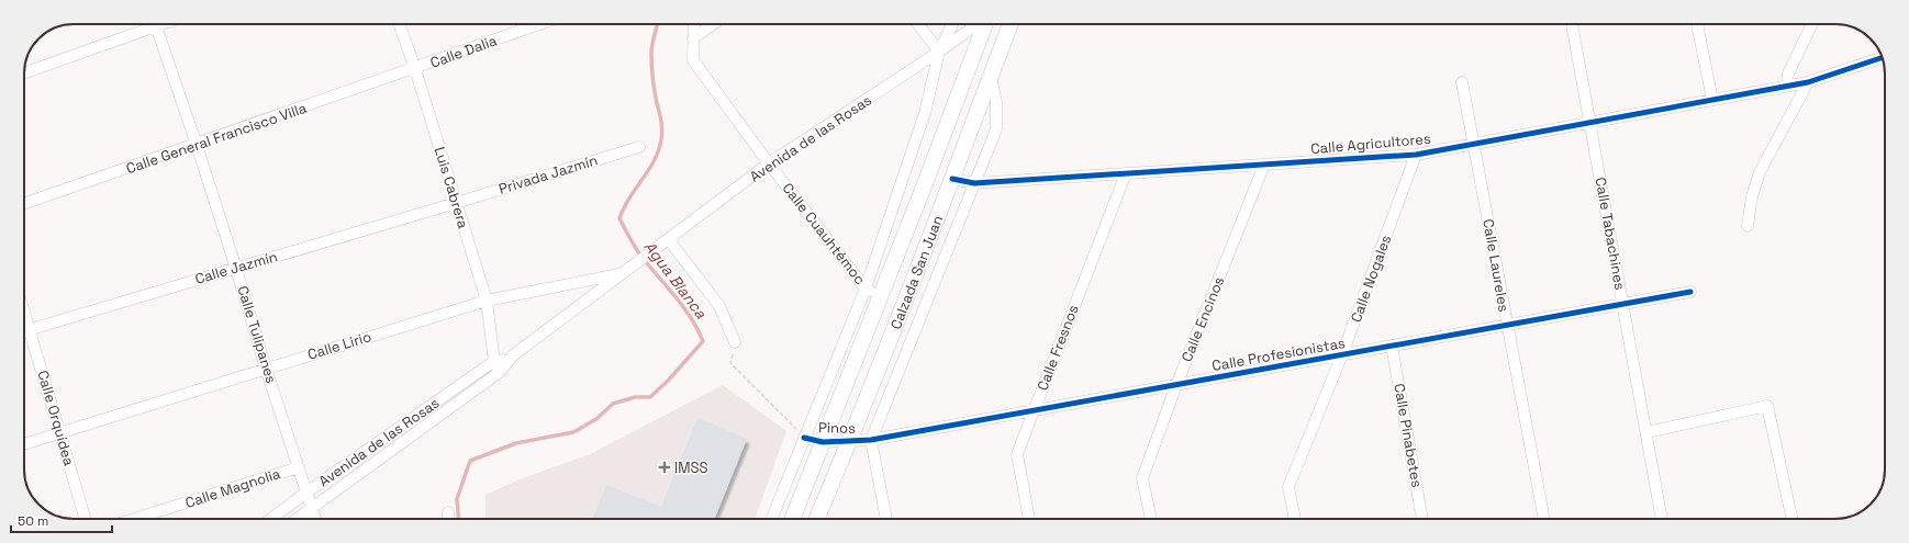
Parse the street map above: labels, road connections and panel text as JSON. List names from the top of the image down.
{
  "streets": {
    "main road": ["Calzada San Juan"],
    "street": [
      "Calle Dalia",
      "Calle General Francisco Villa",
      "Avenida de las Rosas",
      "Calle Agricultores",
      "Privada Jazmín",
      "Luis Cabrera",
      "Calle Cuauhtémoc",
      "Calle Tabachines",
      "Calle Laureles",
      "Calle Jazmín",
      "Calle Nogales",
      "Calle Encinos",
      "Calle Tulipanes",
      "Calle Lirio",
      "Calle Fresnos",
      "Calle Profesionistas",
      "Calle Orquídea",
      "Pinos",
      "Calle Pinabetes",
      "Calle Magnolia"
    ]
  },
  "crossings": [
    ["Calle Dalia", "Calle General Francisco Villa"],
    ["Calle Dalia", "Luis Cabrera"],
    ["Calle General Francisco Villa", "Luis Cabrera"],
    ["Calle General Francisco Villa", "Calle Tulipanes"],
    ["Avenida de las Rosas", "Luis Cabrera"],
    ["Avenida de las Rosas", "Calle Cuauhtémoc"],
    ["Avenida de las Rosas", "Calle Tulipanes"],
    ["Avenida de las Rosas", "Calle Lirio"],
    ["Calle Agricultores", "Calle Tabachines"],
    ["Calle Agricultores", "Calle Laureles"],
    ["Calle Agricultores", "Calzada San Juan"],
    ["Calle Agricultores", "Calle Nogales"],
    ["Calle Agricultores", "Calle Encinos"],
    ["Calle Agricultores", "Calle Fresnos"],
    ["Privada Jazmín", "Luis Cabrera"],
    ["Privada Jazmín", "Calle Jazmín"],
    ["Luis Cabrera", "Calle Jazmín"],
    ["Luis Cabrera", "Calle Lirio"],
    ["Calle Cuauhtémoc", "Calzada San Juan"],
    ["Calle Tabachines", "Calle Profesionistas"],
    ["Calle Laureles", "Calle Profesionistas"],
    ["Calle Jazmín", "Calle Tulipanes"],
    ["Calle Jazmín", "Calle Orquídea"],
    ["Calzada San Juan", "Pinos"],
    ["Calle Nogales", "Calle Profesionistas"],
    ["Calle Encinos", "Calle Profesionistas"],
    ["Calle Tulipanes", "Calle Lirio"],
    ["Calle Tulipanes", "Calle Magnolia"],
    ["Calle Lirio", "Calle Orquídea"],
    ["Calle Fresnos", "Calle Profesionistas"],
    ["Calle Profesionistas", "Pinos"],
    ["Calle Profesionistas", "Calle Pinabetes"]
  ],
  "water": ["Agua Blanca"],
  "places": {
    "health": ["IMSS"]
  },
  "scale_bar": "50 m"
}
